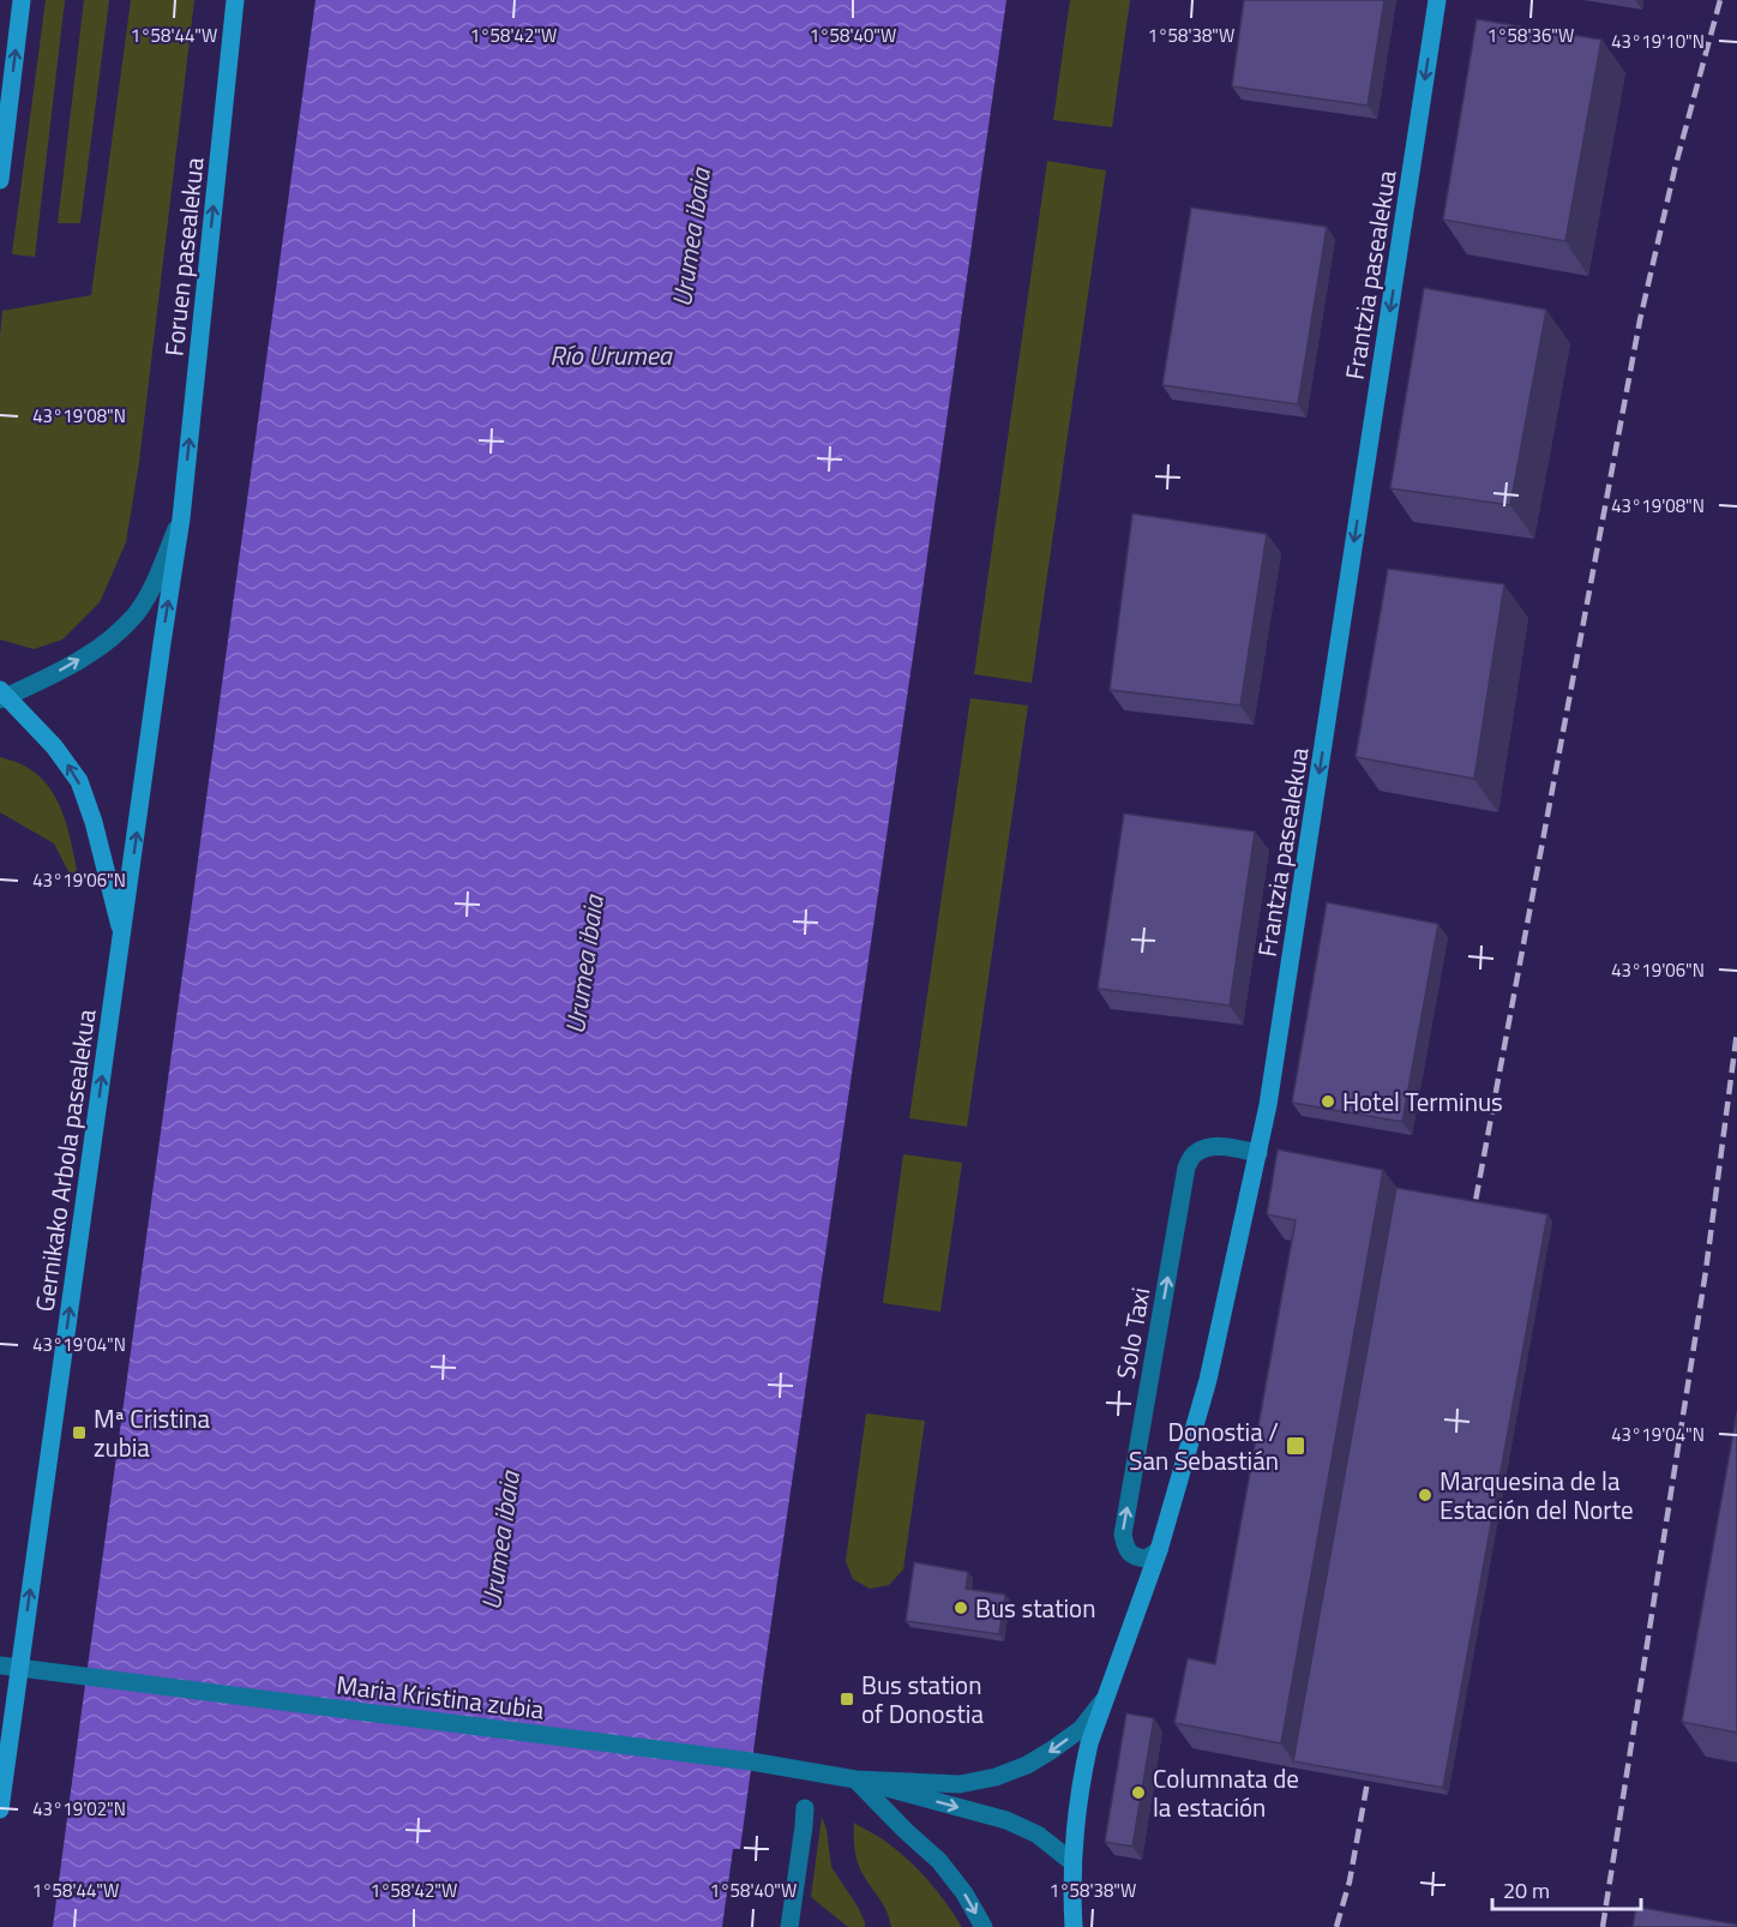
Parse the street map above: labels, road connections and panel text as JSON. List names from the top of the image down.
{
  "streets": {
    "main road": ["Foruen pasealekua", "Frantzia pasealekua", "Gernikako Arbola pasealekua"],
    "street": ["Solo Taxi", "Maria Kristina zubia"]
  },
  "crossings": [
    ["Foruen pasealekua", "Gernikako Arbola pasealekua"],
    ["Frantzia pasealekua", "Solo Taxi"],
    ["Frantzia pasealekua", "Maria Kristina zubia"],
    ["Gernikako Arbola pasealekua", "Maria Kristina zubia"]
  ],
  "one_way": [
    "Foruen pasealekua",
    "Frantzia pasealekua",
    "Gernikako Arbola pasealekua",
    "Solo Taxi"
  ],
  "water": ["Urumea ibaia", "Río Urumea"],
  "places": {
    "other": [
      "Hotel Terminus",
      "Marquesina de la Estación del Norte",
      "Bus station",
      "Columnata de la estación"
    ],
    "transit": ["Mª Cristina zubia", "Donostia / San Sebastián", "Bus station of Donostia"]
  },
  "scale_bar": "20 m",
  "coordinates": [
    "1°58'44\"W",
    "1°58'42\"W",
    "1°58'40\"W",
    "1°58'38\"W",
    "1°58'36\"W",
    "43°19'10\"N",
    "43°19'08\"N",
    "43°19'06\"N",
    "43°19'04\"N",
    "43°19'02\"N"
  ]
}
